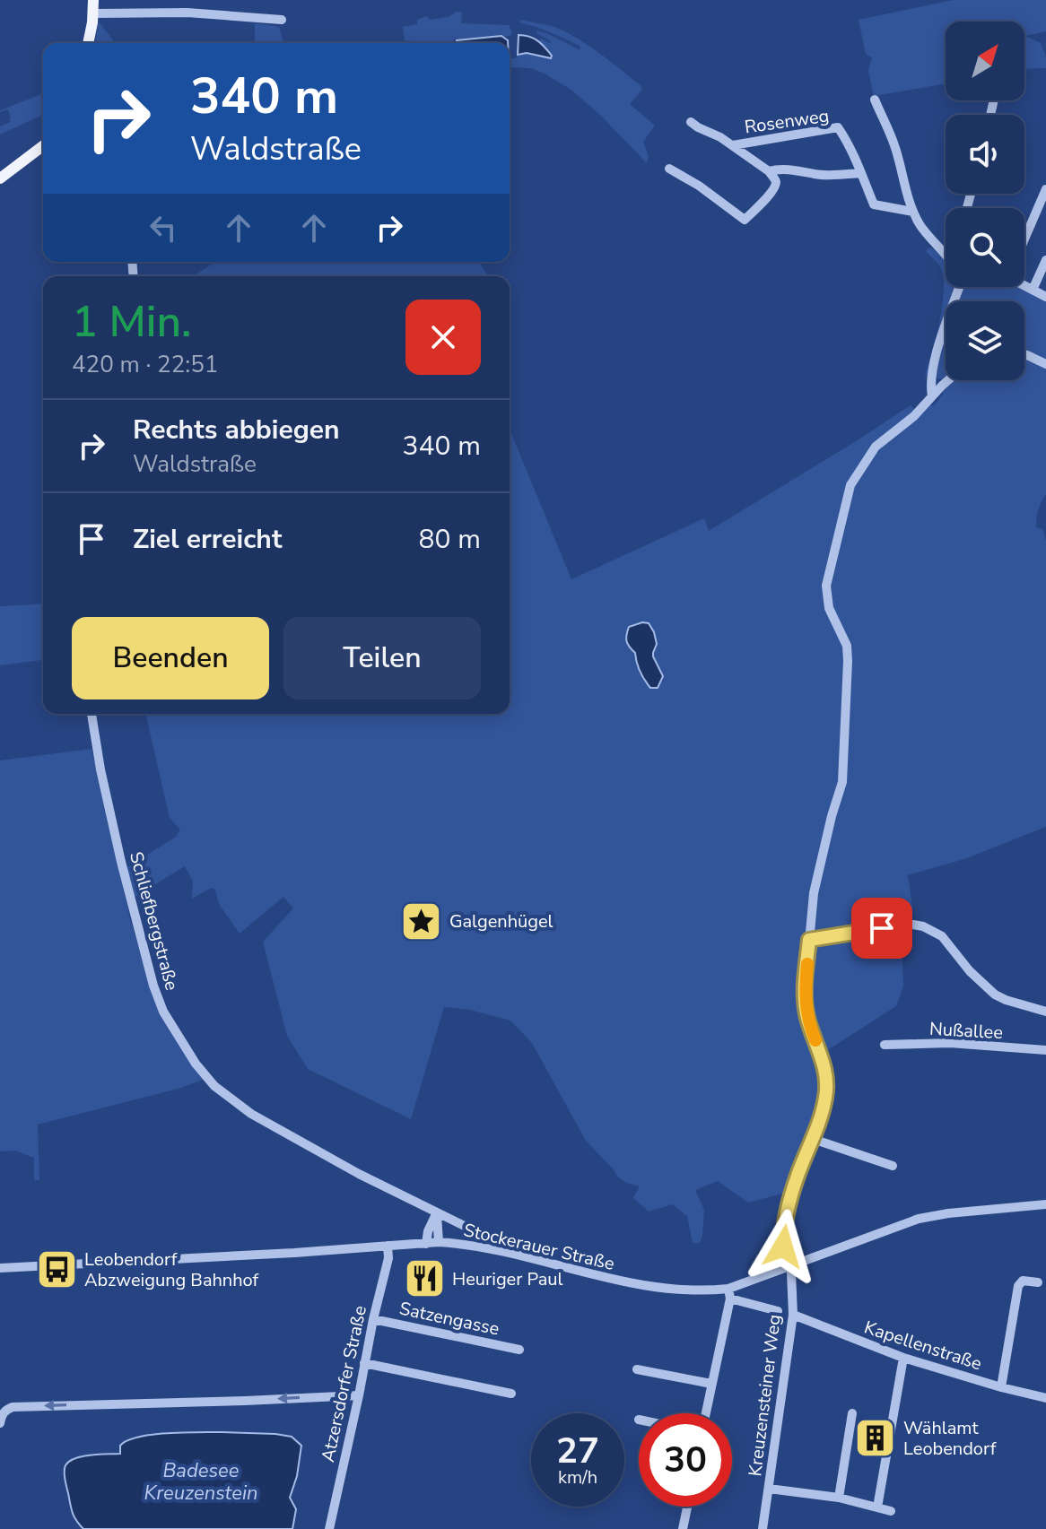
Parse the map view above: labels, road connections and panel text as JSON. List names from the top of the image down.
{
  "streets": {
    "street": [
      "Rosenweg",
      "Schliefbergstraße",
      "Nußallee",
      "Stockerauer Straße",
      "Satzengasse",
      "Kapellenstraße",
      "Atzersdorfer Straße",
      "Kreuzensteiner Weg"
    ]
  },
  "crossings": [
    ["Stockerauer Straße", "Atzersdorfer Straße"],
    ["Stockerauer Straße", "Kreuzensteiner Weg"],
    ["Satzengasse", "Atzersdorfer Straße"],
    ["Kapellenstraße", "Kreuzensteiner Weg"]
  ],
  "water": ["Badesee Kreuzenstein"],
  "places": {
    "place": ["Galgenhügel"],
    "bus stop": ["Leobendorf Abzweigung Bahnhof"],
    "restaurant": ["Heuriger Paul"],
    "building": ["Wählamt Leobendorf"]
  },
  "north": "top right",
  "page": {
    "turn": ["340 m", "Waldstraße"],
    "heading": ["1 Min.", "420 m · 22:51"],
    "list": [
      {
        "name": "Rechts abbiegen",
        "note": "Waldstraße",
        "value": "340 m"
      },
      {
        "name": "Ziel erreicht",
        "value": "80 m"
      }
    ],
    "buttons": ["Beenden", "Teilen"],
    "speed": "27 km/h",
    "limit": "30"
  }
}
